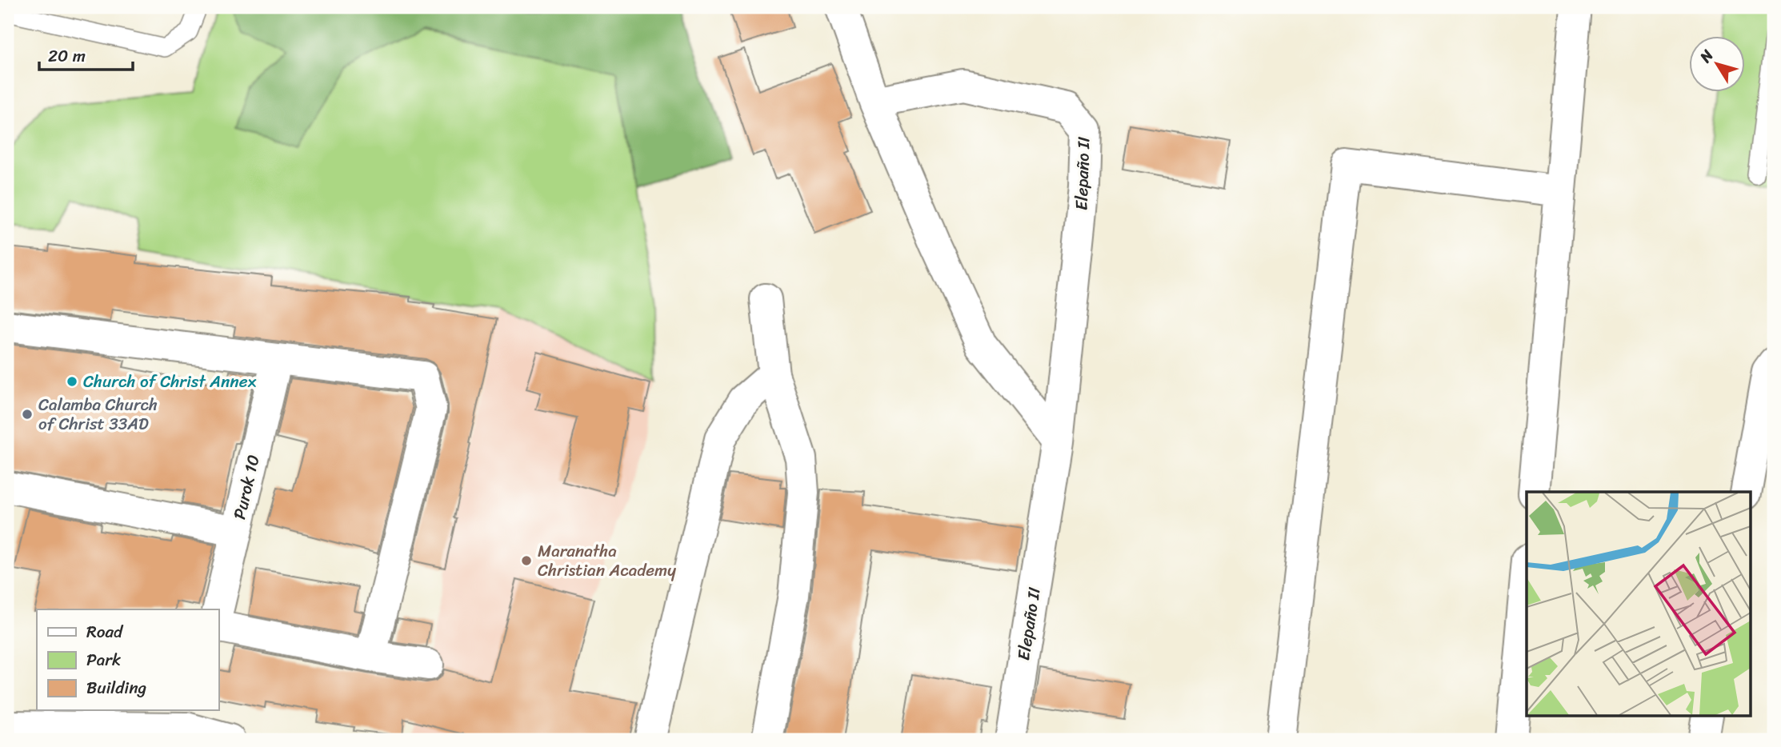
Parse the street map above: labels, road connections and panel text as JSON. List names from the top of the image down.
{
  "streets": {
    "street": ["Elepaño II", "Purok 10"]
  },
  "places": ["Church of Christ Annex", "Calamba Church of Christ 33AD", "Maranatha Christian Academy"],
  "legend": ["Road", "Park", "Building"],
  "scale_bar": "20 m",
  "north": "top left"
}
